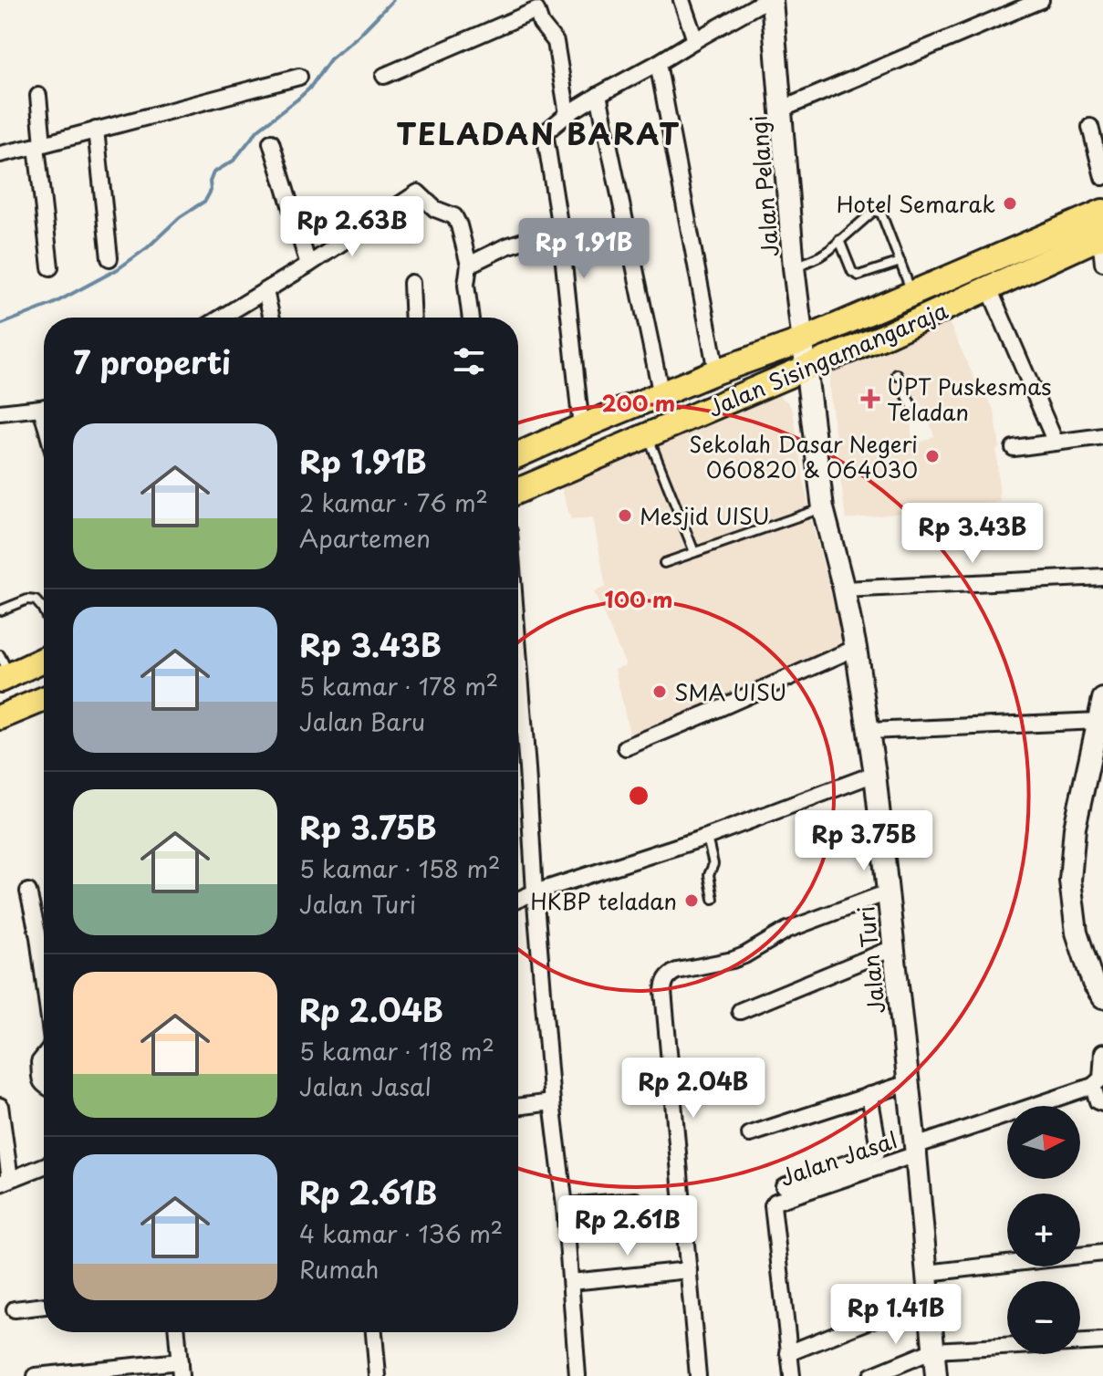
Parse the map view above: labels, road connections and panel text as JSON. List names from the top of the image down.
{
  "streets": {
    "main road": ["Jalan Pelangi", "Jalan Sisingamangaraja", "Jalan Turi"],
    "street": ["Jalan Jasal"]
  },
  "crossings": [
    ["Jalan Pelangi", "Jalan Sisingamangaraja"],
    ["Jalan Pelangi", "Jalan Turi"],
    ["Jalan Sisingamangaraja", "Jalan Turi"],
    ["Jalan Turi", "Jalan Jasal"]
  ],
  "districts": ["TELADAN BARAT"],
  "places": {
    "other": [
      "Hotel Semarak",
      "Sekolah Dasar Negeri 060820 & 064030",
      "Mesjid UISU",
      "SMA UISU",
      "HKBP teladan"
    ],
    "health": ["UPT Puskesmas Teladan"]
  },
  "north": "right",
  "page": {
    "price": [
      "Rp 2.63B",
      "Rp 1.91B",
      "Rp 3.43B",
      "Rp 3.75B",
      "Rp 2.04B",
      "Rp 2.61B",
      "Rp 1.41B"
    ],
    "heading": "7 properti",
    "list": [
      {
        "name": "Rp 1.91B",
        "note": "2 kamar · 76 m² · Apartemen"
      },
      {
        "name": "Rp 3.43B",
        "note": "5 kamar · 178 m² · Jalan Baru"
      },
      {
        "name": "Rp 3.75B",
        "note": "5 kamar · 158 m² · Jalan Turi"
      },
      {
        "name": "Rp 2.04B",
        "note": "5 kamar · 118 m² · Jalan Jasal"
      },
      {
        "name": "Rp 2.61B",
        "note": "4 kamar · 136 m² · Rumah"
      }
    ],
    "map_buttons": ["+", "−"]
  },
  "rings": ["200 m", "100 m"]
}
